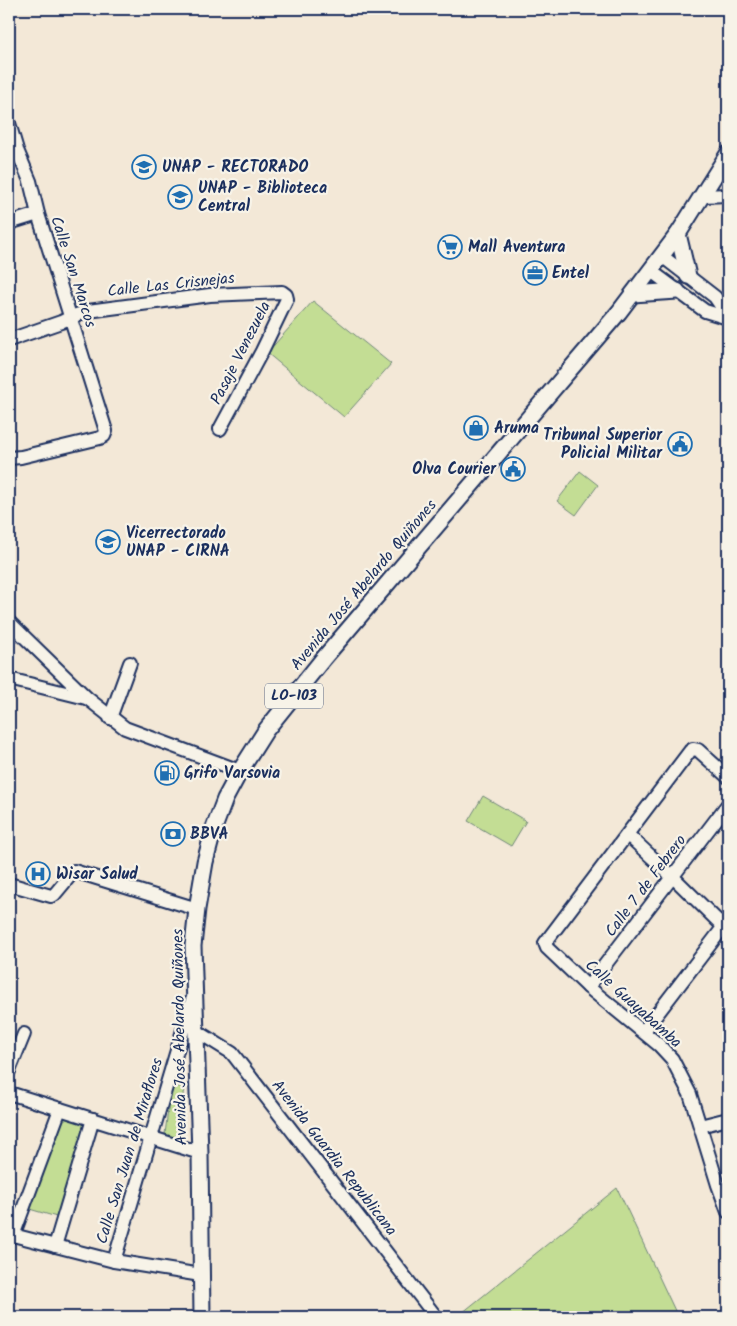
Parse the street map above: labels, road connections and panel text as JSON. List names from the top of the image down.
{
  "streets": {
    "main road": ["Avenida José Abelardo Quiñones", "LO-103"],
    "street": [
      "Calle San Marcos",
      "Calle Las Crisnejas",
      "Pasaje Venezuela",
      "Calle 7 de Febrero",
      "Calle Guayabamba",
      "Calle San Juan de Miraflores",
      "Avenida Guardia Republicana"
    ]
  },
  "crossings": [
    ["Calle San Marcos", "Calle Las Crisnejas"],
    ["Calle Las Crisnejas", "Pasaje Venezuela"],
    ["Avenida José Abelardo Quiñones", "Calle San Juan de Miraflores"],
    ["Avenida José Abelardo Quiñones", "Avenida Guardia Republicana"],
    ["Calle 7 de Febrero", "Calle Guayabamba"]
  ],
  "places": {
    "school or university": ["UNAP - RECTORADO", "UNAP - Biblioteca Central", "Vicerrectorado UNAP - CIRNA"],
    "supermarket": ["Mall Aventura"],
    "office": ["Entel"],
    "shop": ["Aruma"],
    "public building": ["Tribunal Superior Policial Militar", "Olva Courier"],
    "fuel station": ["Grifo Varsovia"],
    "bank": ["BBVA"],
    "hospital": ["Wisar Salud"]
  }
}
